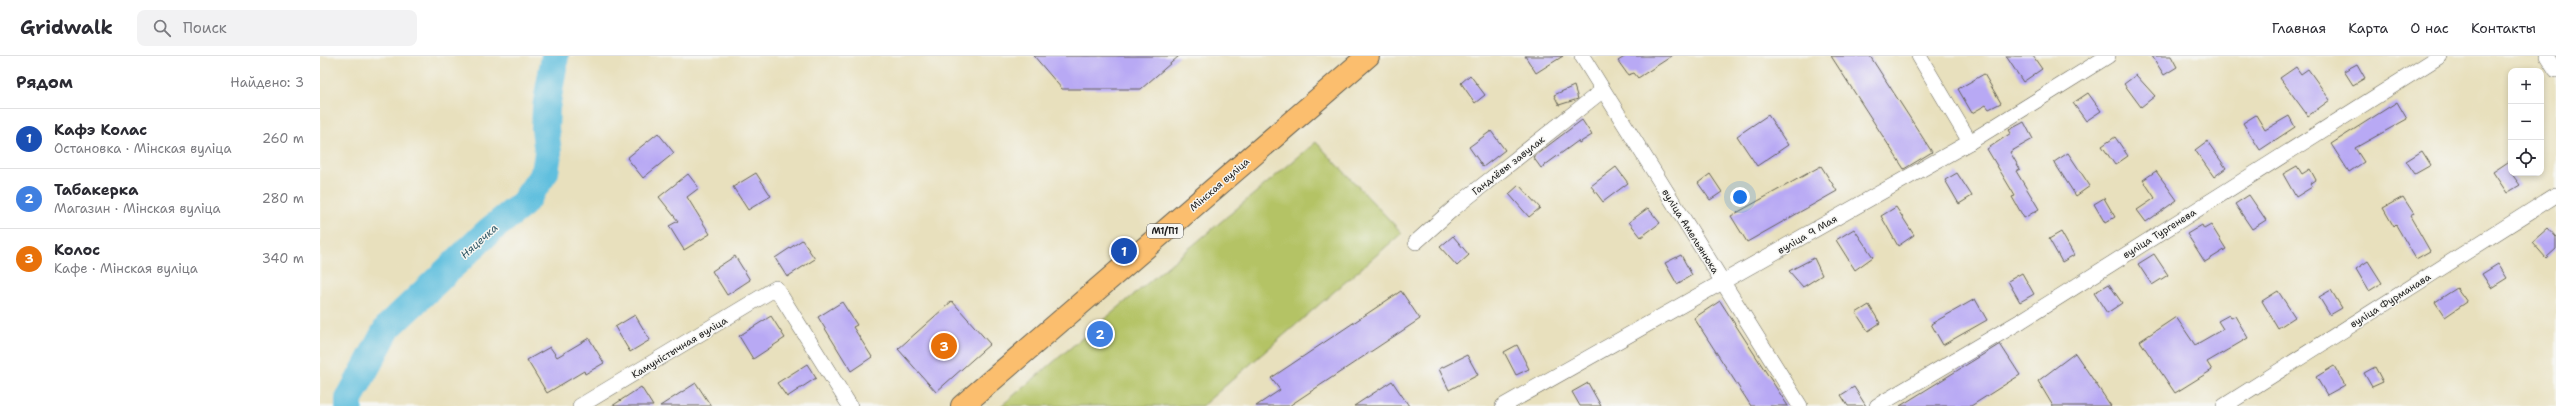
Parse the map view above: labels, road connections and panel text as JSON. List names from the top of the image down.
{
  "streets": {
    "main road": ["Мінская вуліца", "М1/П1"],
    "street": [
      "Гандлёвы завулак",
      "вуліца Амельянюка",
      "вуліца Тургенева",
      "вуліца 9 Мая",
      "вуліца Фурманава",
      "Камуністычная вуліца"
    ]
  },
  "crossings": [
    ["Гандлёвы завулак", "вуліца Амельянюка"],
    ["вуліца Амельянюка", "вуліца 9 Мая"]
  ],
  "water": ["Няцечка"],
  "page": {
    "header": "Gridwalk",
    "search": "Поиск",
    "nav": [
      "Главная",
      "Карта",
      "О нас",
      "Контакты"
    ],
    "heading": ["Рядом", "Найдено: 3"],
    "map_buttons": ["+", "−"],
    "list": [
      {
        "mark": "1",
        "name": "Кафэ Колас",
        "note": "Остановка · Мінская вуліца",
        "value": "260 m"
      },
      {
        "mark": "2",
        "name": "Табакерка",
        "note": "Магазин · Мінская вуліца",
        "value": "280 m"
      },
      {
        "mark": "3",
        "name": "Колос",
        "note": "Кафе · Мінская вуліца",
        "value": "340 m"
      }
    ],
    "pins": ["1", "2", "3"]
  }
}
